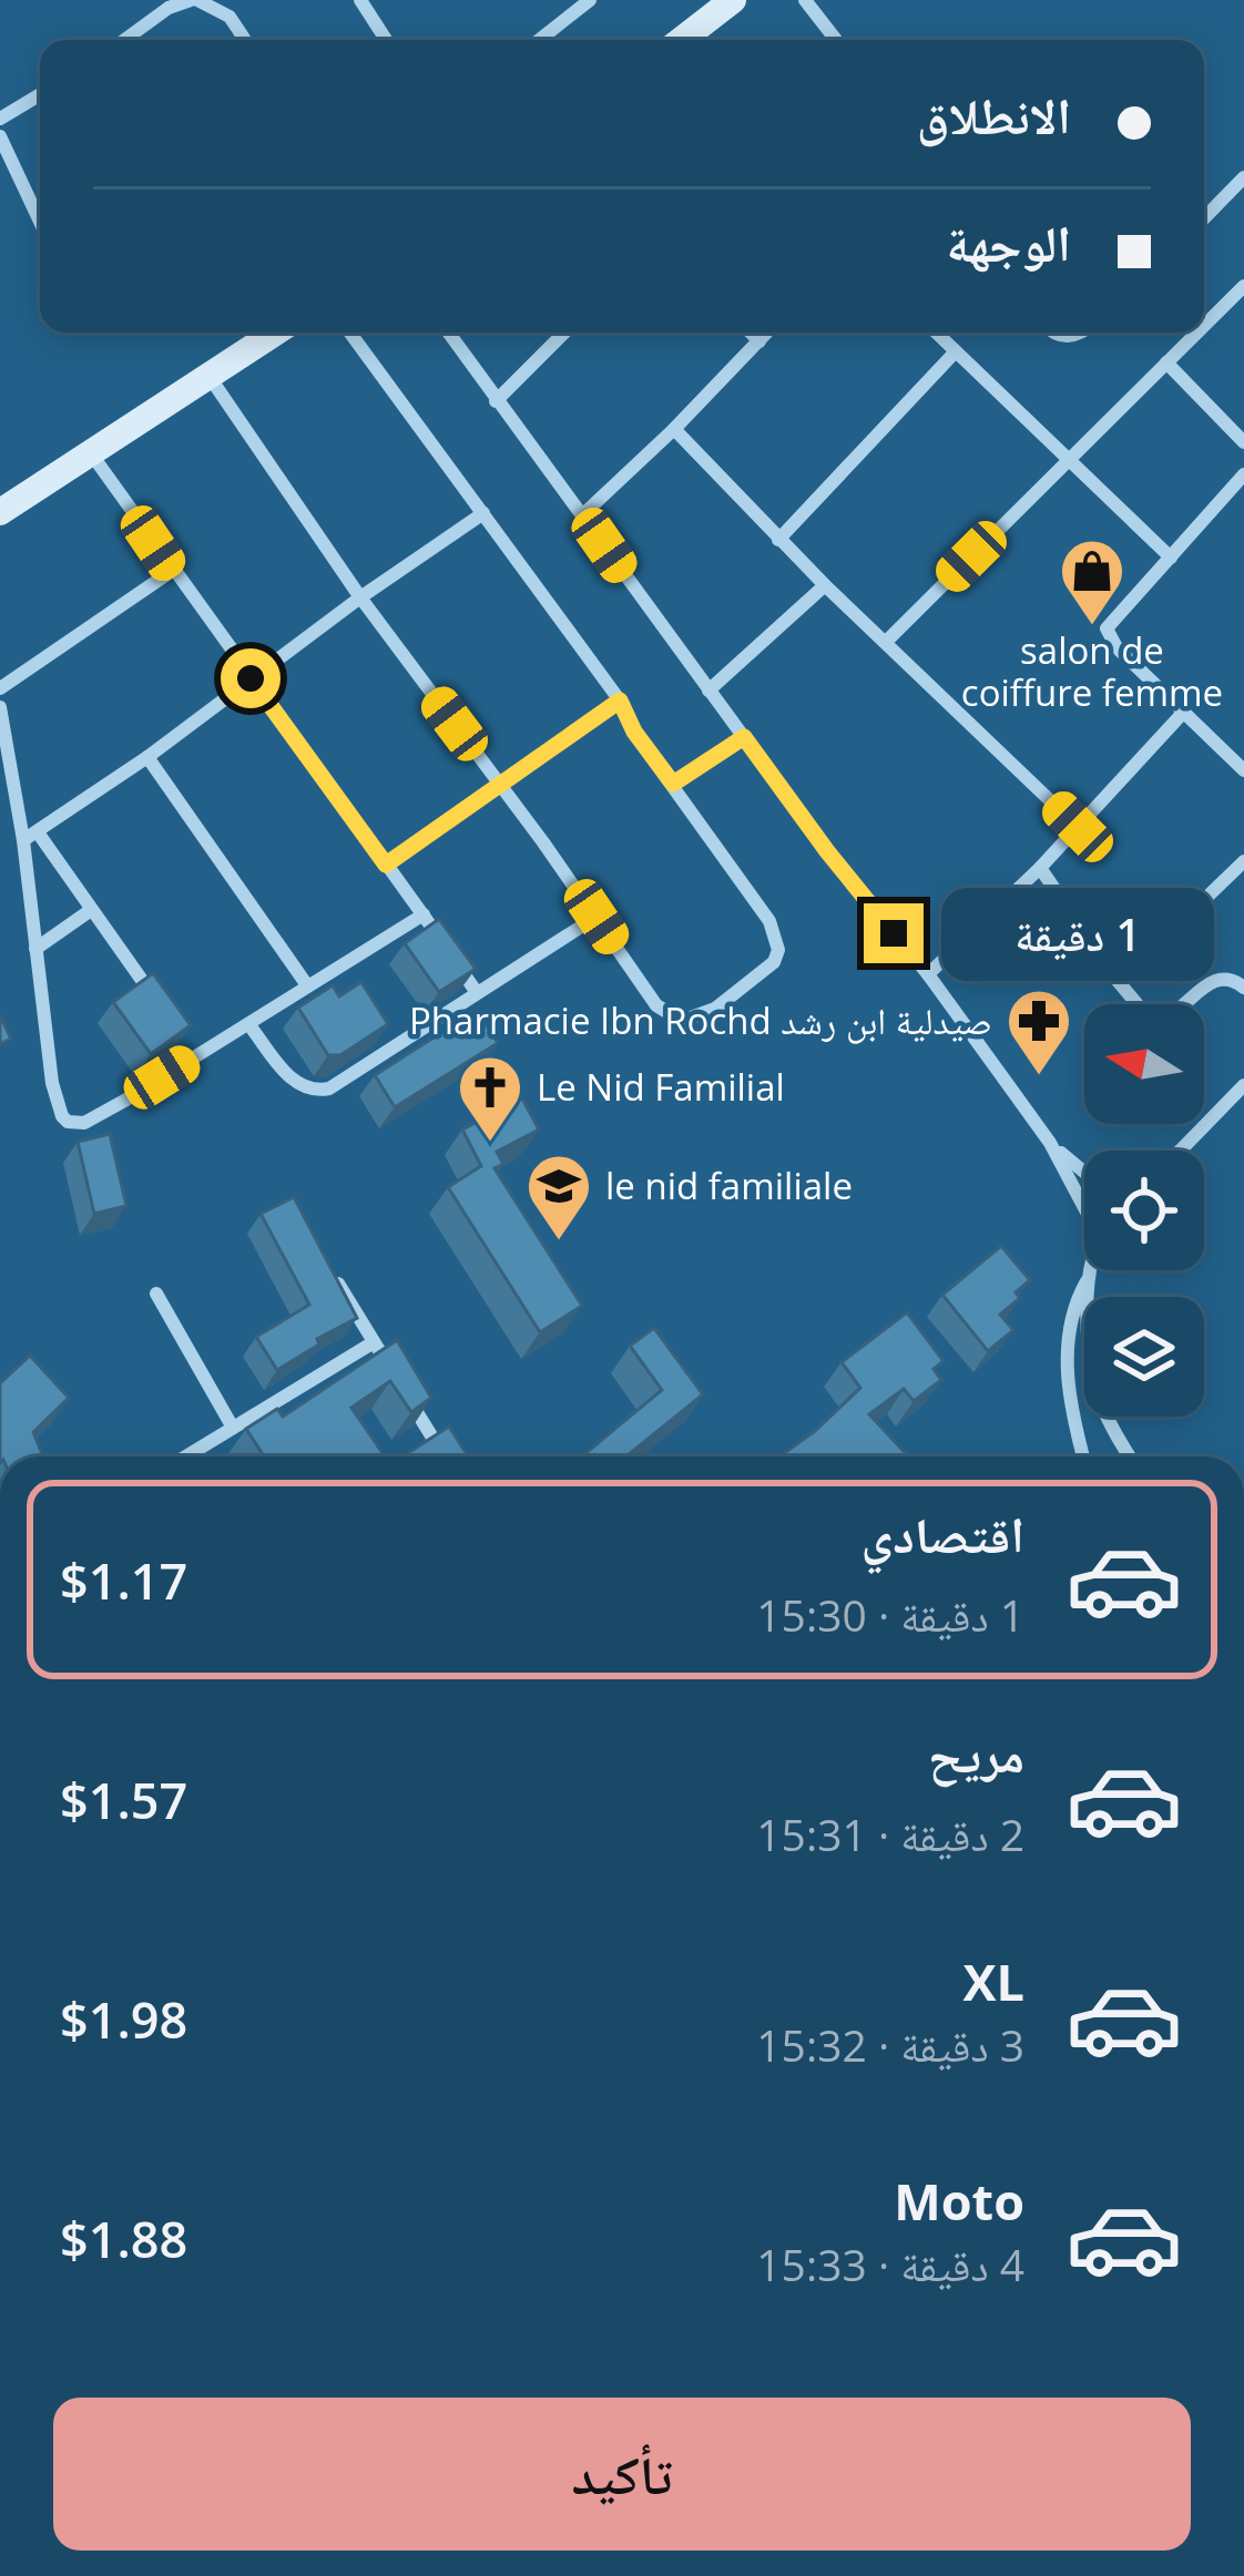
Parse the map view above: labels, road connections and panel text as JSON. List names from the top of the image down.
{
  "places": {
    "shop": ["salon de coiffure femme"],
    "pharmacy": ["Pharmacie Ibn Rochd صيدلية ابن رشد"],
    "church": ["Le Nid Familial"],
    "school or university": ["le nid familiale"]
  },
  "north": "left",
  "page": {
    "banner": ["الانطلاق", "الوجهة"],
    "bubble": "1 دقيقة",
    "list": [
      {
        "name": "اقتصادي",
        "note": "1 دقيقة · 15:30",
        "value": "$1.17"
      },
      {
        "name": "مريح",
        "note": "2 دقيقة · 15:31",
        "value": "$1.57"
      },
      {
        "name": "XL",
        "note": "3 دقيقة · 15:32",
        "value": "$1.98"
      },
      {
        "name": "Moto",
        "note": "4 دقيقة · 15:33",
        "value": "$1.88"
      }
    ],
    "buttons": "تأكيد"
  }
}
